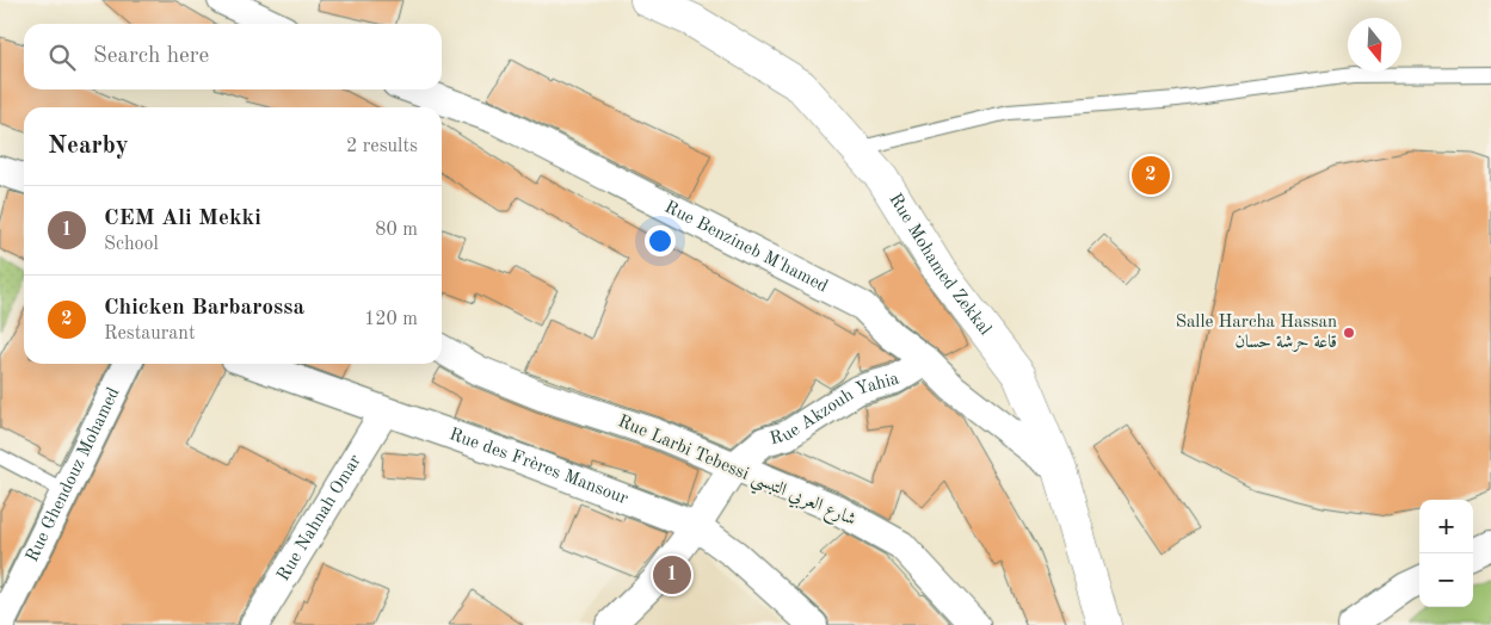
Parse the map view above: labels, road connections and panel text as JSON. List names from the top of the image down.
{
  "streets": {
    "street": [
      "Rue Benzineb M'hamed",
      "Rue Mohamed Zekkal",
      "Rue Akzouh Yahia",
      "Rue des Frères Mansour",
      "Rue Larbi Tebessi شارع العربي التبسي",
      "Rue Ghendouz Mohamed",
      "Rue Nahnah Omar"
    ]
  },
  "crossings": [
    ["Rue Benzineb M'hamed", "Rue Mohamed Zekkal"],
    ["Rue Benzineb M'hamed", "Rue Akzouh Yahia"],
    ["Rue Akzouh Yahia", "Rue des Frères Mansour"],
    ["Rue Akzouh Yahia", "Rue Larbi Tebessi شارع العربي التبسي"],
    ["Rue des Frères Mansour", "Rue Nahnah Omar"]
  ],
  "places": ["Salle Harcha Hassan قاعة حرشة حسان"],
  "north": "bottom",
  "page": {
    "search": "Search here",
    "heading": ["Nearby", "2 results"],
    "pins": ["2", "1"],
    "list": [
      {
        "mark": "1",
        "name": "CEM Ali Mekki",
        "note": "School",
        "value": "80 m"
      },
      {
        "mark": "2",
        "name": "Chicken Barbarossa",
        "note": "Restaurant",
        "value": "120 m"
      }
    ],
    "map_buttons": ["+", "−"]
  }
}
